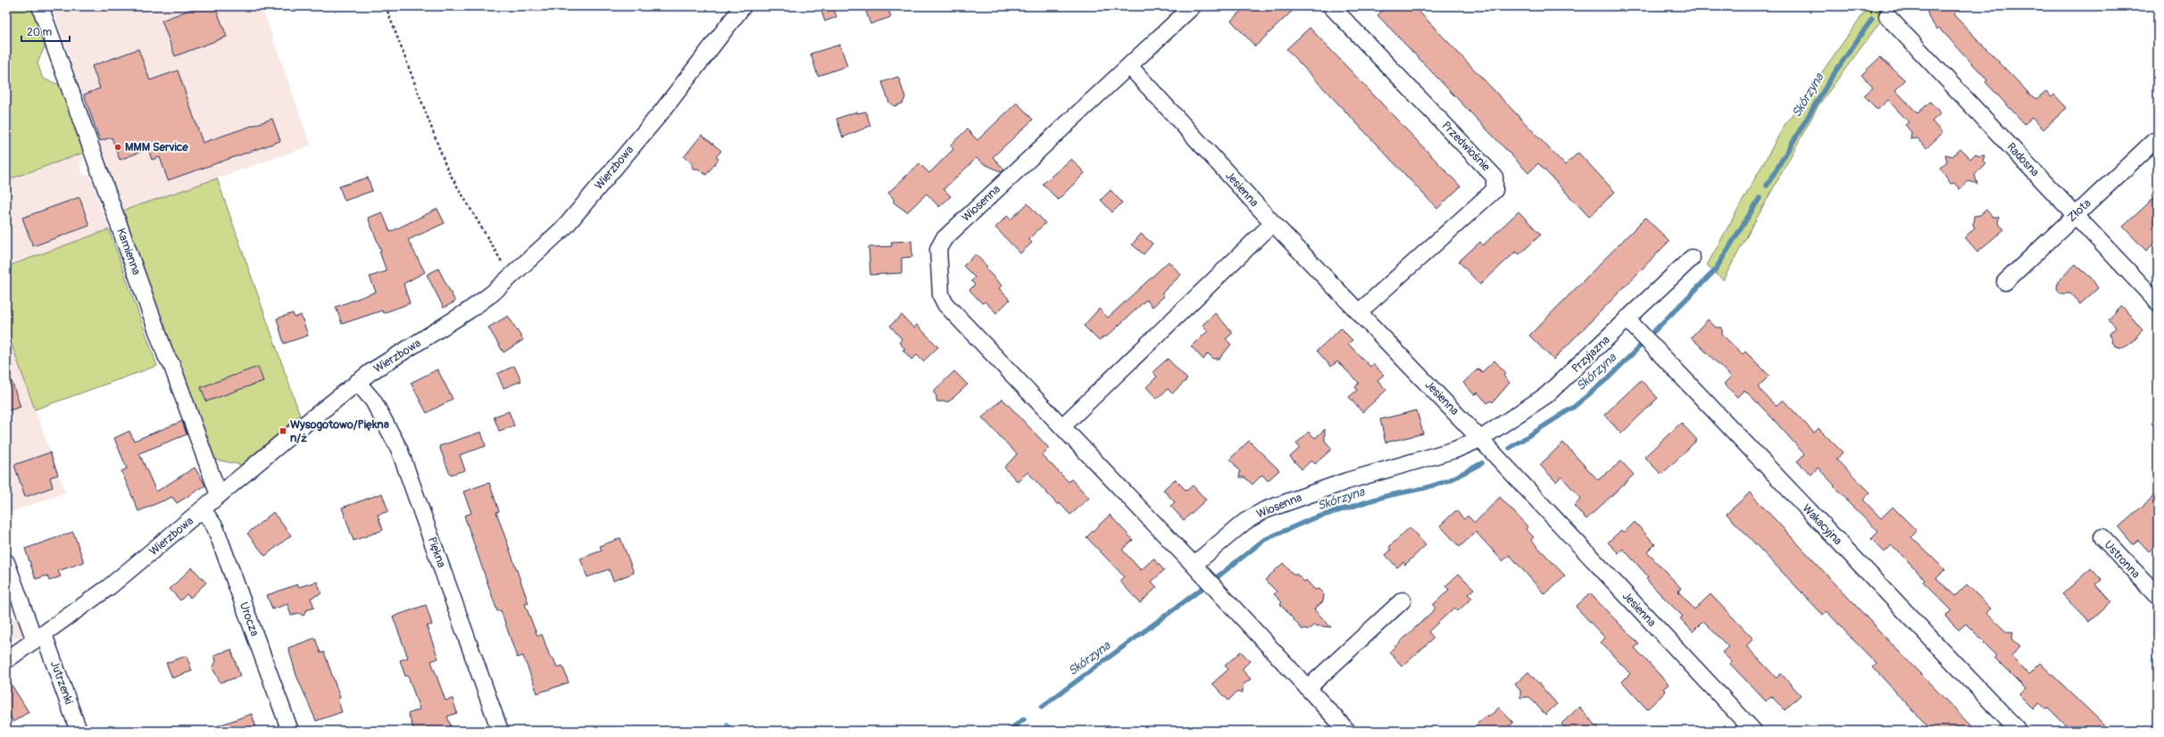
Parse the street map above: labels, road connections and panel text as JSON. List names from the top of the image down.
{
  "streets": {
    "street": [
      "Przedwiośnie",
      "Radosna",
      "Wierzbowa",
      "Jesienna",
      "Wiosenna",
      "Złota",
      "Kamienna",
      "Przyjazna",
      "Wakacyjna",
      "Piękna",
      "Ustronna",
      "Urocza",
      "Jutrzenki"
    ]
  },
  "crossings": [
    ["Przedwiośnie", "Jesienna"],
    ["Radosna", "Złota"],
    ["Wierzbowa", "Kamienna"],
    ["Wierzbowa", "Piękna"],
    ["Wierzbowa", "Urocza"],
    ["Wierzbowa", "Jutrzenki"],
    ["Jesienna", "Wiosenna"],
    ["Jesienna", "Przyjazna"],
    ["Wiosenna", "Przyjazna"],
    ["Przyjazna", "Wakacyjna"]
  ],
  "water": ["Skórzyna"],
  "places": {
    "other": ["MMM Service"],
    "transit": ["Wysogotowo/Piękna n/ż"]
  },
  "scale_bar": "20 m"
}
